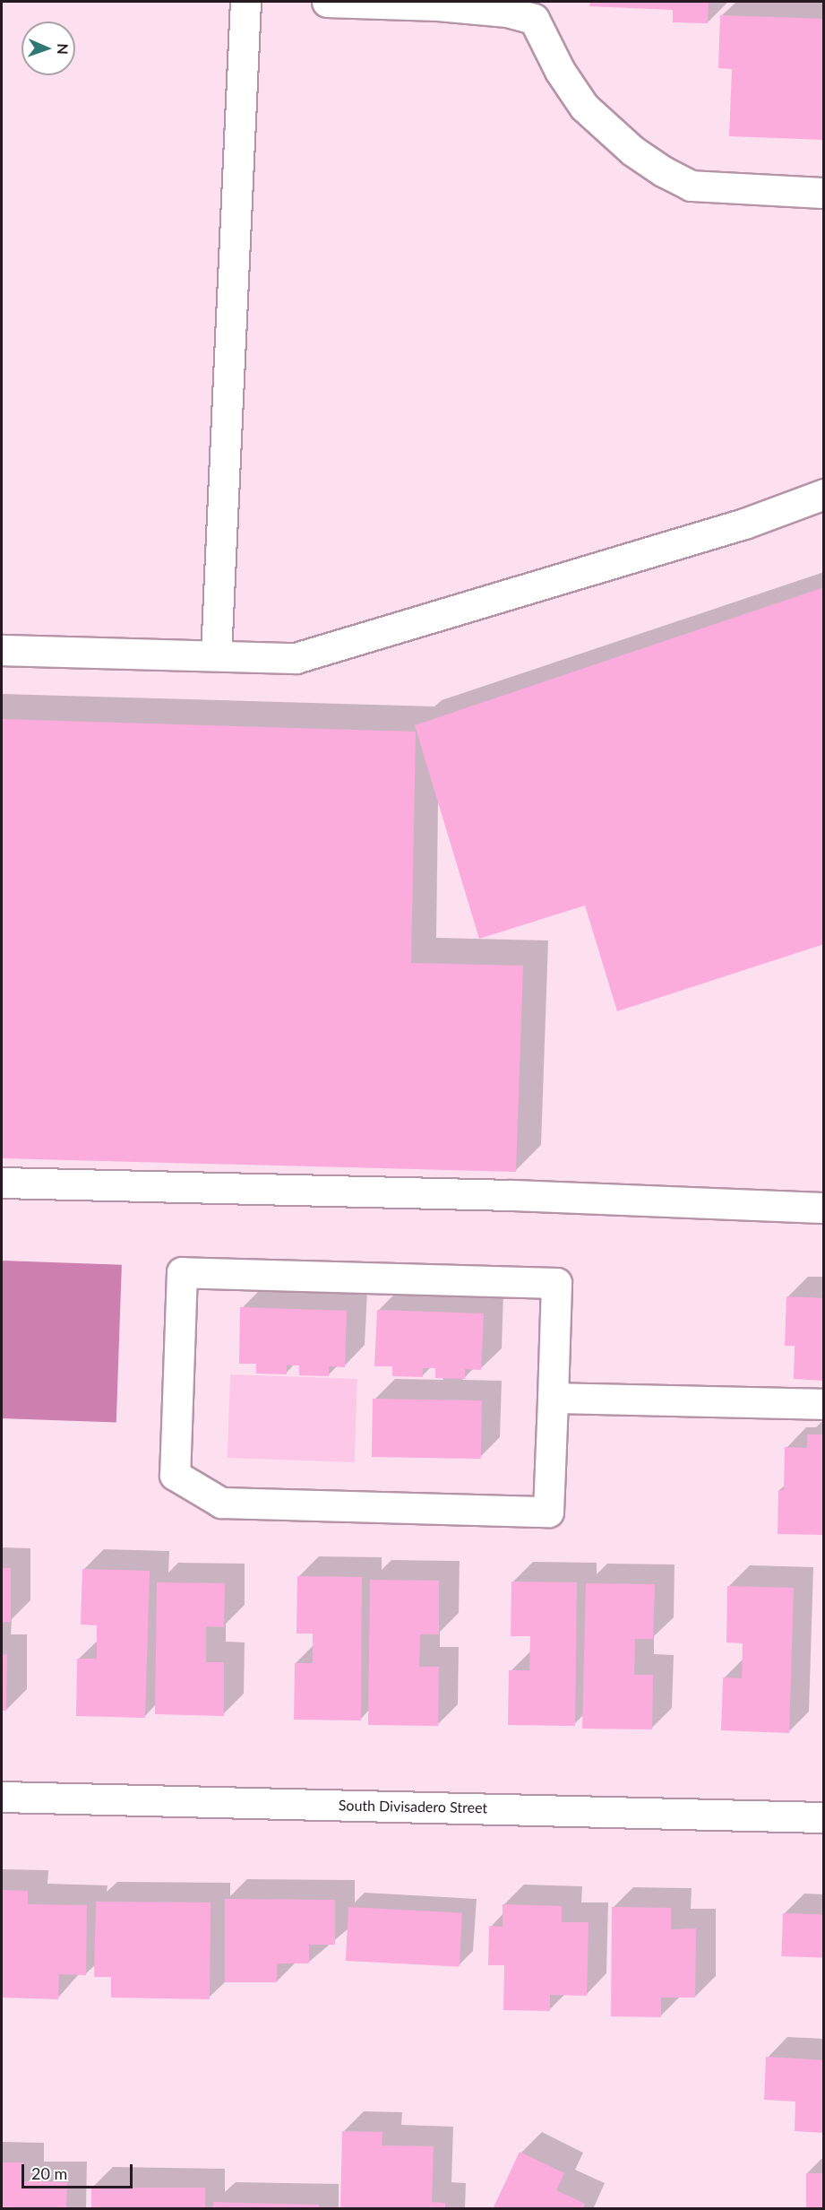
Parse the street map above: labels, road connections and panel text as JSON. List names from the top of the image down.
{
  "streets": {
    "street": ["South Divisadero Street"]
  },
  "scale_bar": "20 m",
  "north": "right"
}
